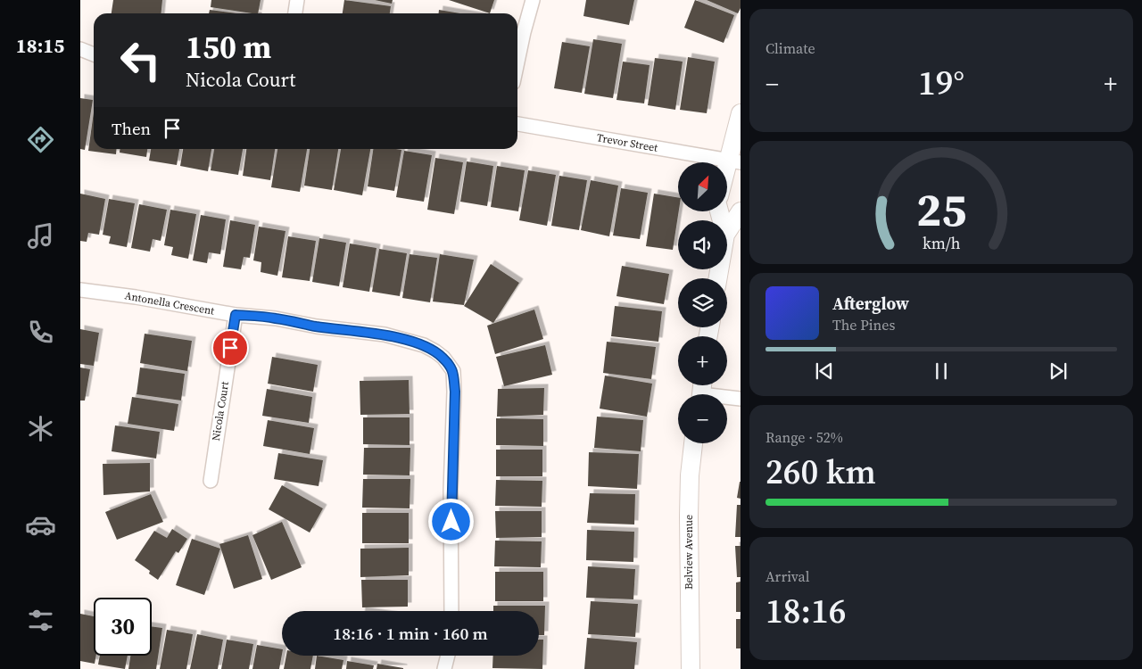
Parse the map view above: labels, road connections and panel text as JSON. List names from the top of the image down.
{
  "streets": {
    "street": [
      "Trevor Street",
      "Antonella Crescent",
      "Nicola Court",
      "Belview Avenue"
    ]
  },
  "crossings": [
    ["Antonella Crescent", "Nicola Court"]
  ],
  "north": "top right",
  "page": {
    "tabs": "18:15",
    "tile": [
      "Climate",
      ["Range · 52%", "260 km"],
      ["Arrival", "18:16"]
    ],
    "turn": ["150 m", "Nicola Court"],
    "heat": ["−", "19°", "+"],
    "then": "Then",
    "map_buttons": ["+", "−"],
    "song": ["Afterglow", "The Pines"],
    "limit": "30",
    "trip": "18:16 · 1 min · 160 m",
    "gauge": ["25", "km/h"]
  }
}
